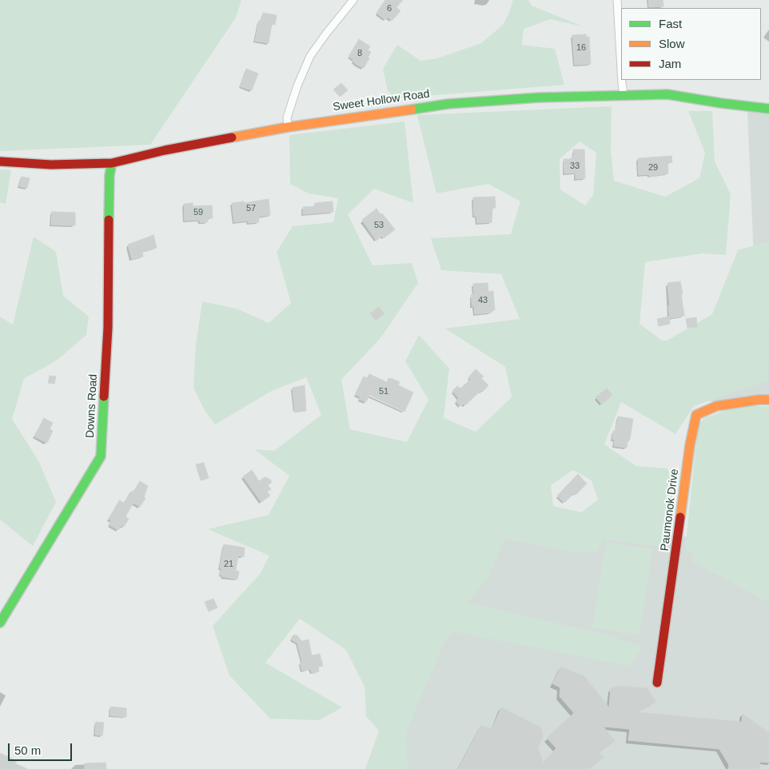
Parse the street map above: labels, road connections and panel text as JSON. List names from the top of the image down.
{
  "streets": {
    "street": ["Sweet Hollow Road", "Downs Road", "Paumonok Drive"]
  },
  "crossings": [
    ["Sweet Hollow Road", "Downs Road"]
  ],
  "house_numbers": [
    "6",
    "16",
    "8",
    "33",
    "29",
    "57",
    "59",
    "53",
    "43",
    "51",
    "21"
  ],
  "legend": ["Fast", "Slow", "Jam"],
  "scale_bar": "50 m"
}
